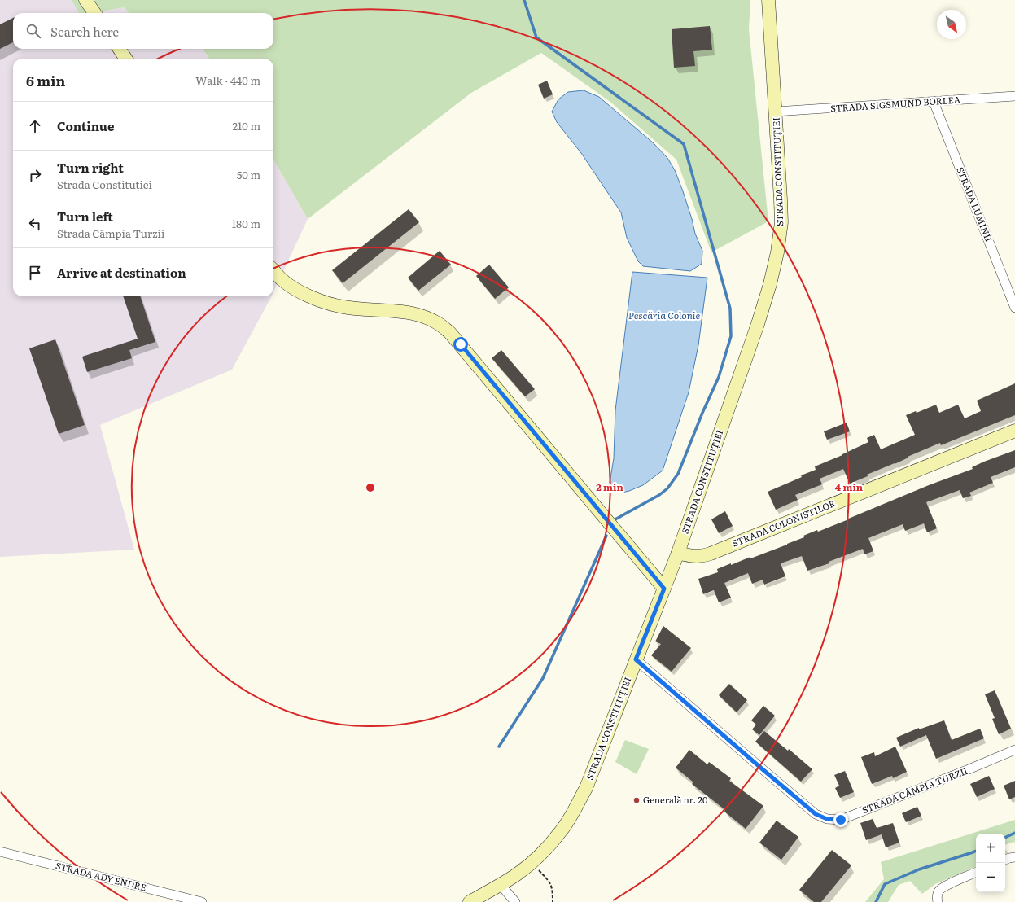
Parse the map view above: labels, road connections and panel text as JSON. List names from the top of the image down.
{
  "streets": {
    "street": [
      "STRADA SIGSMUND BORLEA",
      "STRADA CONSTITUȚIEI",
      "STRADA LUMINII",
      "STRADA COLONIȘTILOR",
      "STRADA CÂMPIA TURZII",
      "STRADA ADY ENDRE"
    ]
  },
  "crossings": [
    ["STRADA SIGSMUND BORLEA", "STRADA CONSTITUȚIEI"],
    ["STRADA SIGSMUND BORLEA", "STRADA LUMINII"],
    ["STRADA CONSTITUȚIEI", "STRADA COLONIȘTILOR"],
    ["STRADA CONSTITUȚIEI", "STRADA CÂMPIA TURZII"]
  ],
  "water": ["Pescăria Colonie"],
  "places": ["Generală nr. 20"],
  "north": "bottom right",
  "page": {
    "search": "Search here",
    "heading": ["6 min", "Walk · 440 m"],
    "list": [
      ["Continue", "210 m"],
      ["Turn right", "Strada Constituției", "50 m"],
      ["Turn left", "Strada Câmpia Turzii", "180 m"],
      "Arrive at destination"
    ],
    "map_buttons": ["+", "−"]
  },
  "rings": ["2 min", "4 min"]
}
